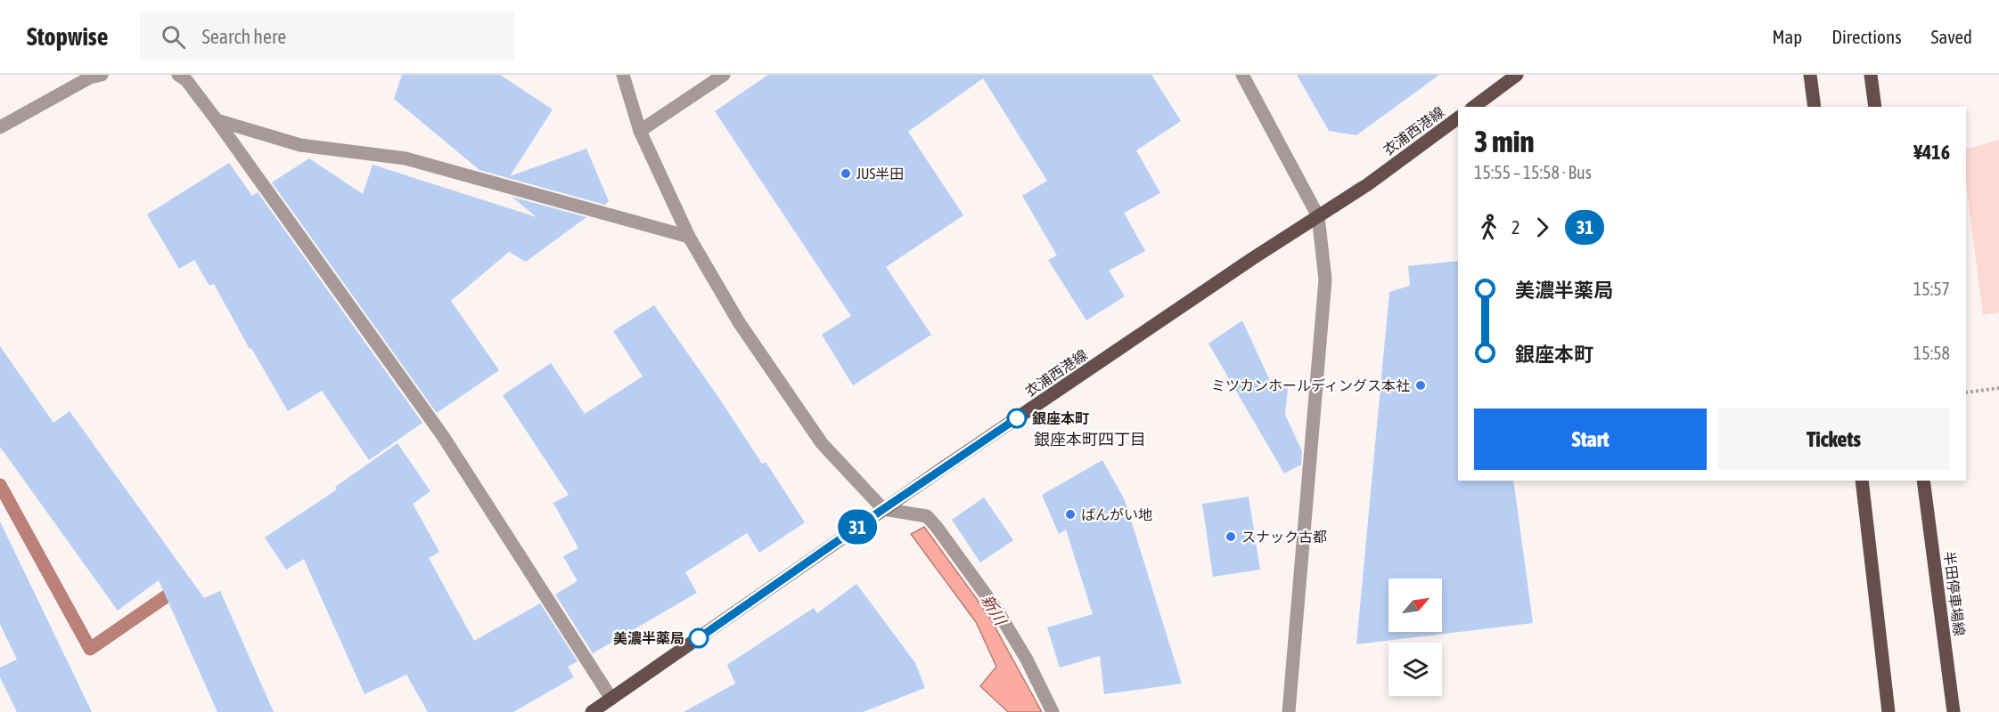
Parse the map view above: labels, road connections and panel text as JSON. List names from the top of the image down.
{
  "streets": {
    "main road": ["衣浦西港線", "半田停車場線"]
  },
  "districts": ["銀座本町四丁目"],
  "water": ["新川"],
  "places": [
    "JUS半田",
    "ミツカンホールディングス本社",
    "銀座本町",
    "ばんがい地",
    "スナック古都",
    "美濃半薬局"
  ],
  "lines": ["bus line 31"],
  "north": "top right",
  "page": {
    "header": "Stopwise",
    "search": "Search here",
    "nav": ["Map", "Directions", "Saved"],
    "on_map": "31",
    "heading": ["3 min", "15:55 – 15:58 · Bus", "¥416"],
    "legs": ["2", "31"],
    "list": [
      {
        "name": "美濃半薬局",
        "value": "15:57"
      },
      {
        "name": "銀座本町",
        "value": "15:58"
      }
    ],
    "buttons": ["Start", "Tickets"]
  }
}
